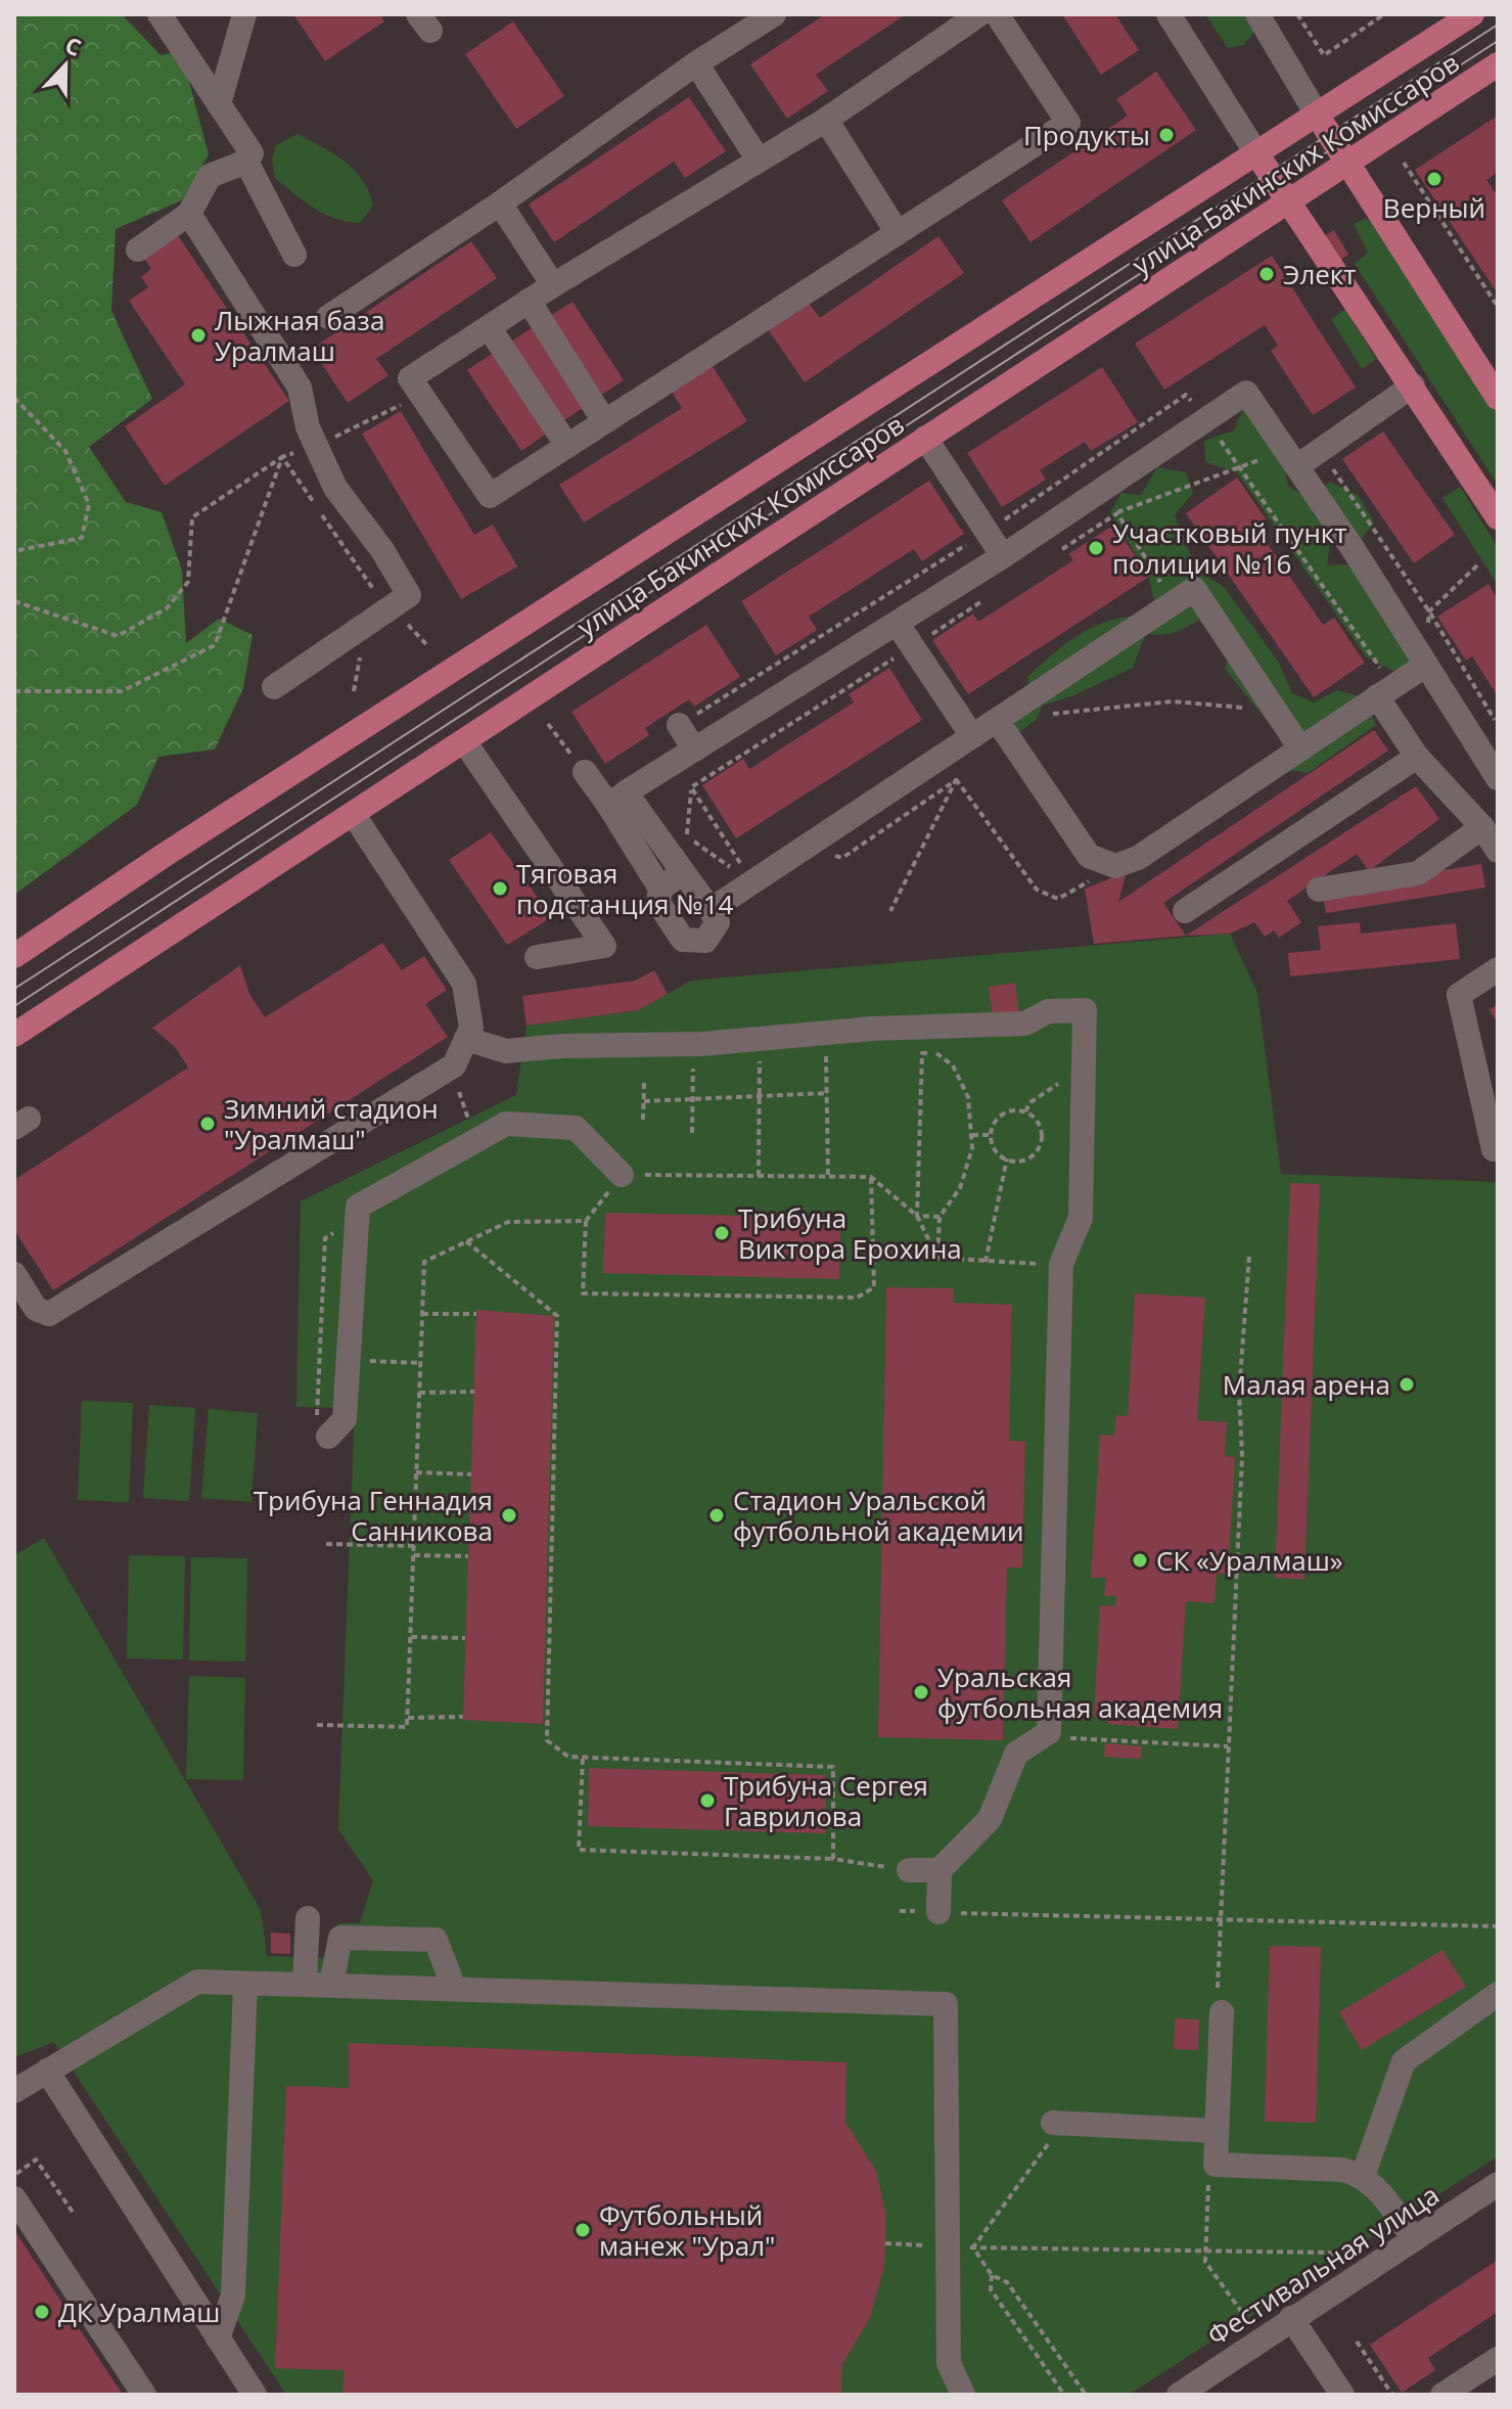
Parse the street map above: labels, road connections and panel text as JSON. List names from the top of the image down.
{
  "streets": {
    "main road": ["улица Бакинских Комиссаров"],
    "street": ["Фестивальная улица"]
  },
  "places": [
    "Продукты",
    "Верный",
    "Элект",
    "Лыжная база Уралмаш",
    "Участковый пункт полиции №16",
    "Тяговая подстанция №14",
    "Зимний стадион \"Уралмаш\"",
    "Трибуна Виктора Ерохина",
    "Малая арена",
    "Трибуна Геннадия Санникова",
    "Стадион Уральской футбольной академии",
    "СК «Уралмаш»",
    "Уральская футбольная академия",
    "Трибуна Сергея Гаврилова",
    "Футбольный манеж \"Урал\"",
    "ДК Уралмаш"
  ],
  "north": "top"
}
